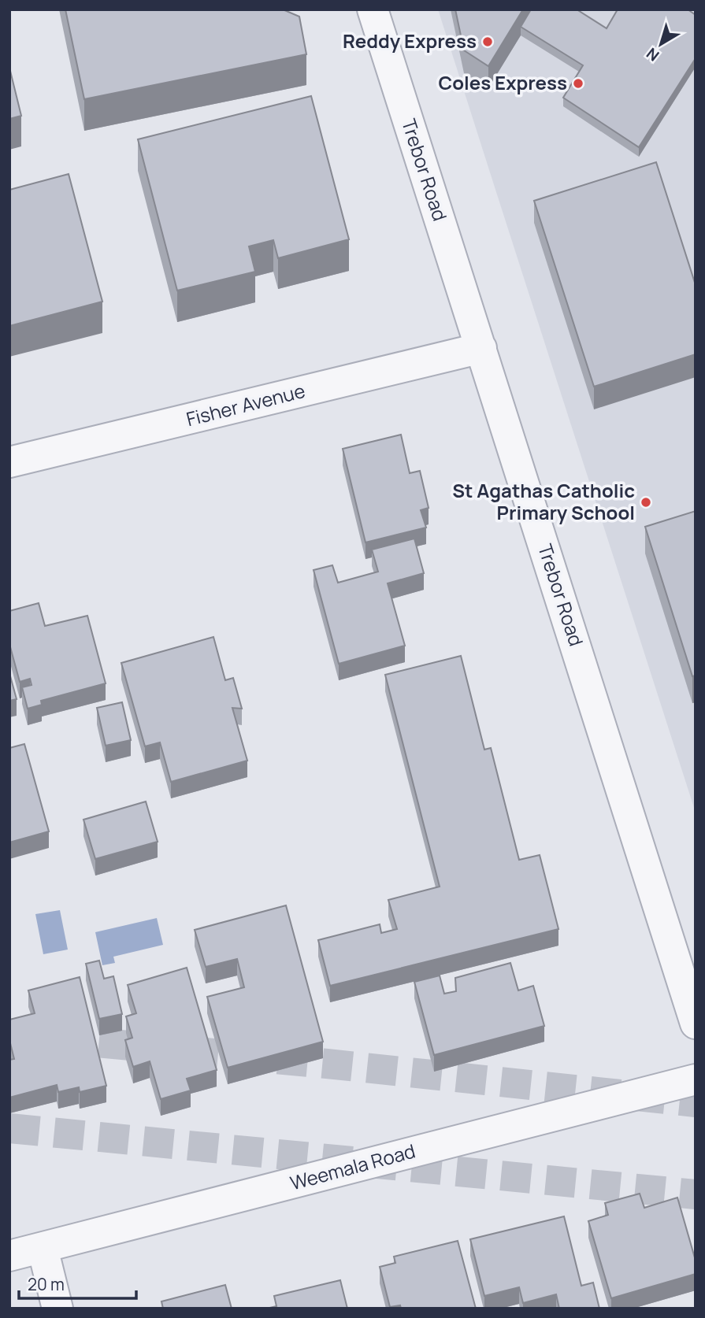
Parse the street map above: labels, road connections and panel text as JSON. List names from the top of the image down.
{
  "streets": {
    "street": ["Trebor Road", "Fisher Avenue", "Weemala Road"]
  },
  "crossings": [
    ["Trebor Road", "Fisher Avenue"]
  ],
  "places": ["Reddy Express", "Coles Express", "St Agathas Catholic Primary School"],
  "scale_bar": "20 m",
  "north": "bottom left"
}
